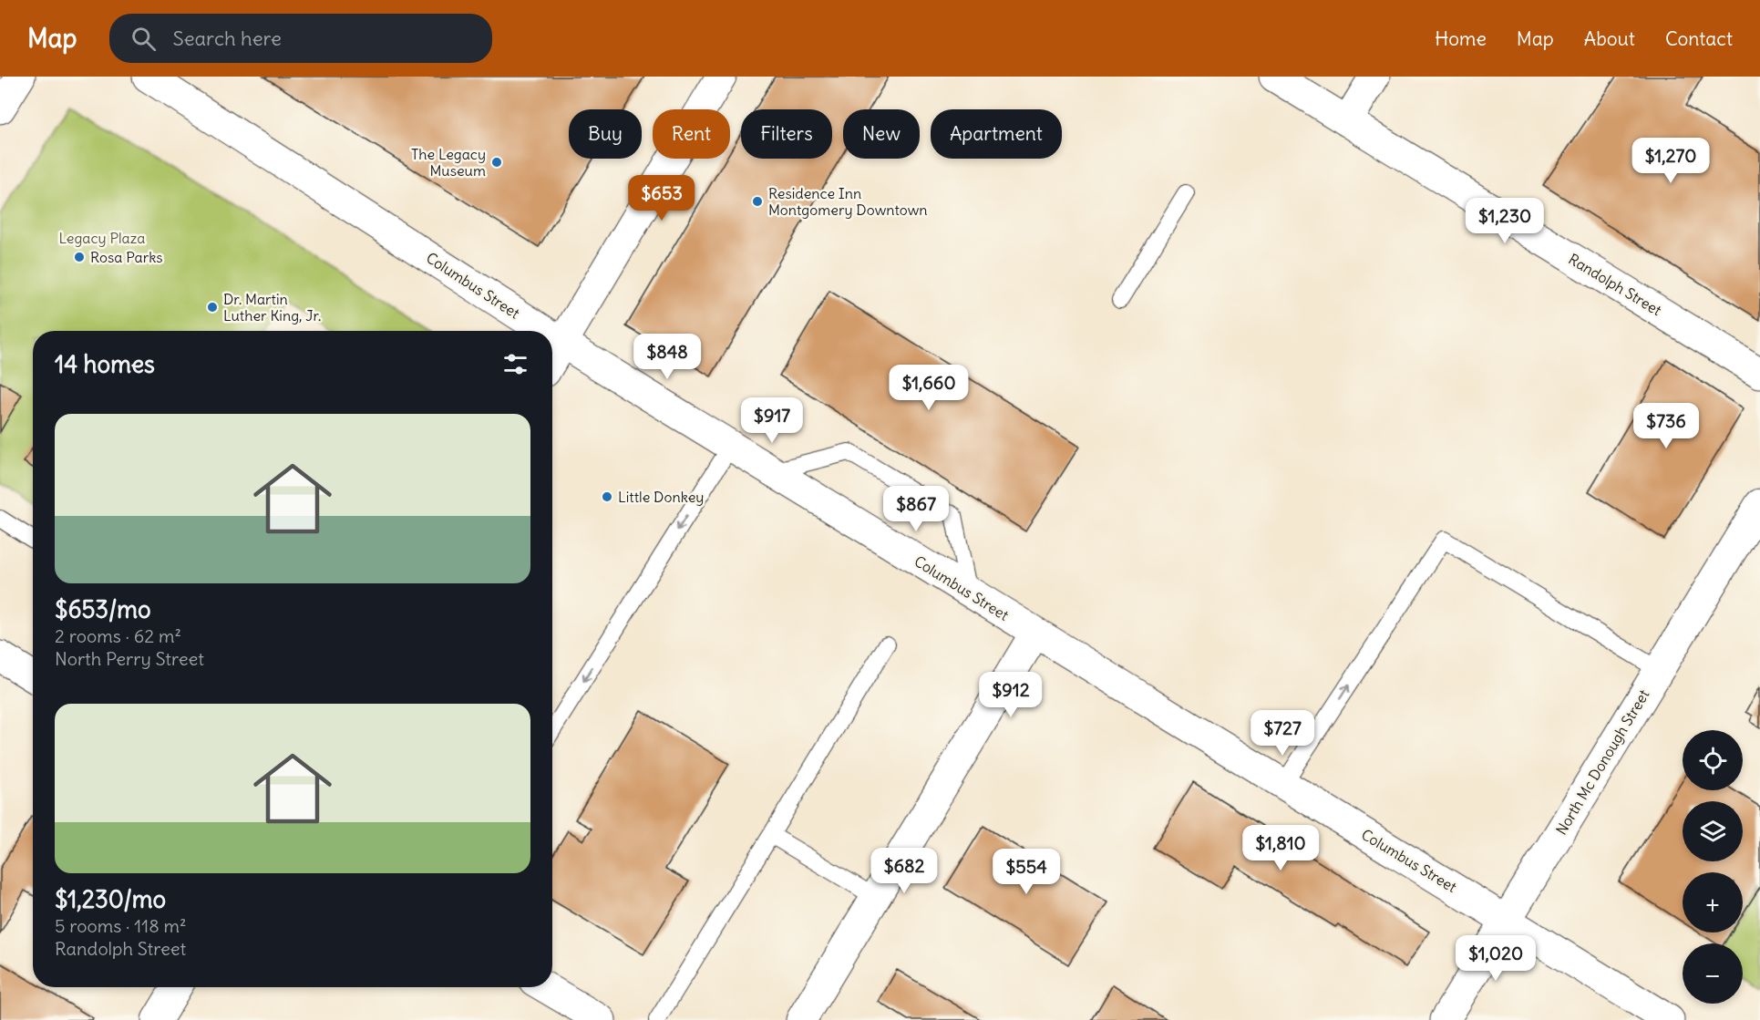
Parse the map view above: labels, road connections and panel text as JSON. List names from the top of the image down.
{
  "streets": {
    "main road": ["Randolph Street", "Columbus Street", "North Mc Donough Street"]
  },
  "crossings": [
    ["Columbus Street", "North Mc Donough Street"]
  ],
  "parks": ["Legacy Plaza"],
  "places": [
    "The Legacy Museum",
    "Residence Inn Montgomery Downtown",
    "Rosa Parks",
    "Dr. Martin Luther King, Jr.",
    "Little Donkey"
  ],
  "page": {
    "header": "Map",
    "search": "Search here",
    "nav": [
      "Home",
      "Map",
      "About",
      "Contact"
    ],
    "chip": [
      "Buy",
      "Rent",
      "Filters",
      "New",
      "Apartment"
    ],
    "price": [
      "$1,270",
      "$653",
      "$1,230",
      "$848",
      "$1,660",
      "$917",
      "$736",
      "$867",
      "$912",
      "$727",
      "$1,810",
      "$682",
      "$554",
      "$1,020"
    ],
    "heading": "14 homes",
    "list": [
      {
        "name": "$653/mo",
        "note": "2 rooms · 62 m² · North Perry Street"
      },
      {
        "name": "$1,230/mo",
        "note": "5 rooms · 118 m² · Randolph Street"
      }
    ],
    "map_buttons": ["+", "−"]
  }
}
